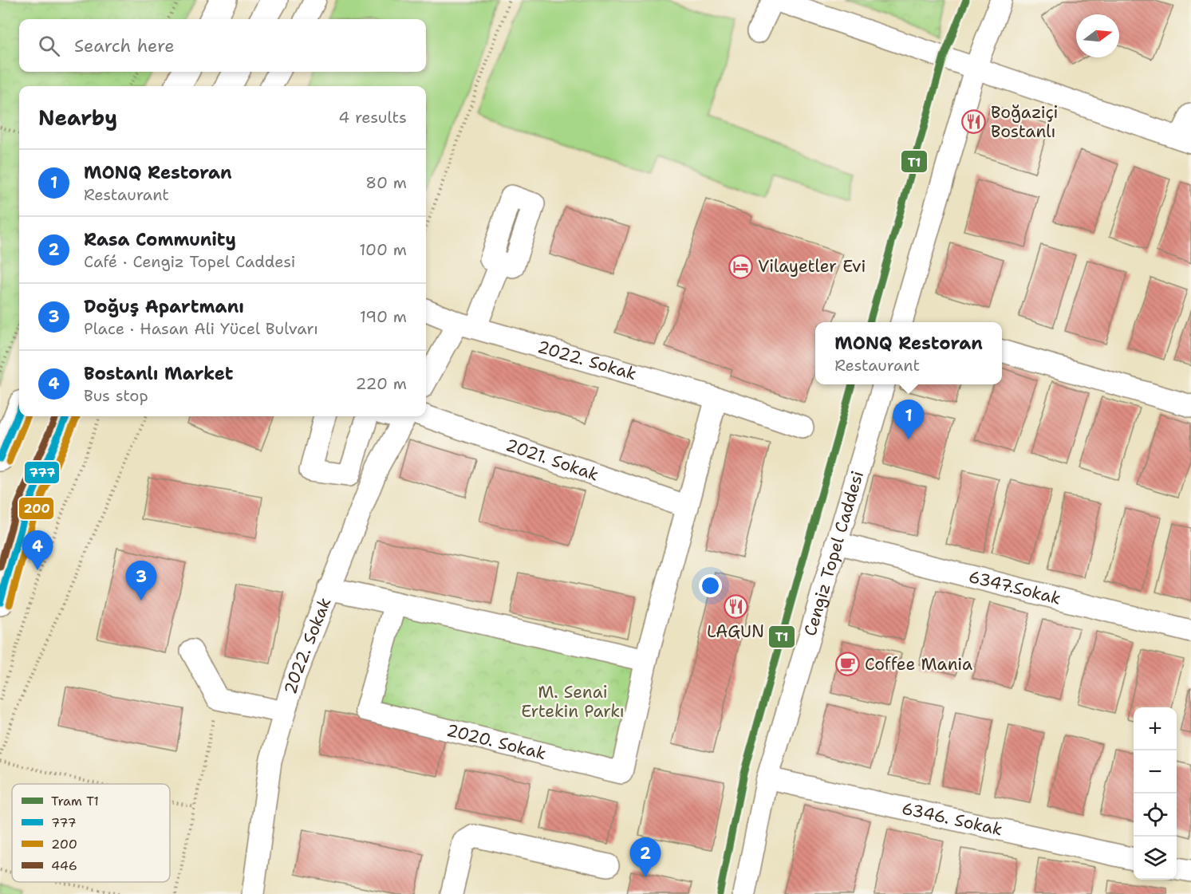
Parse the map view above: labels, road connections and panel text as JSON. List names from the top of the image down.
{
  "streets": {
    "street": [
      "2022. Sokak",
      "2021. Sokak",
      "Cengiz Topel Caddesi",
      "6347.Sokak",
      "2020. Sokak",
      "6346. Sokak"
    ]
  },
  "crossings": [
    ["2022. Sokak", "2020. Sokak"],
    ["2021. Sokak", "2020. Sokak"],
    ["Cengiz Topel Caddesi", "6347.Sokak"],
    ["Cengiz Topel Caddesi", "6346. Sokak"]
  ],
  "parks": ["M. Senai Ertekin Parkı"],
  "places": {
    "restaurant": ["Boğaziçi Bostanlı", "LAGUN"],
    "hotel": ["Vilayetler Evi"],
    "cafe": ["Coffee Mania"]
  },
  "lines": [
    "tram line T1",
    "transit line 777",
    "transit line 200",
    "transit line 446"
  ],
  "legend": [
    "Tram T1",
    "777",
    "200",
    "446"
  ],
  "north": "right",
  "page": {
    "search": "Search here",
    "heading": ["Nearby", "4 results"],
    "list": [
      {
        "mark": "1",
        "name": "MONQ Restoran",
        "note": "Restaurant",
        "value": "80 m"
      },
      {
        "mark": "2",
        "name": "Rasa Community",
        "note": "Café · Cengiz Topel Caddesi",
        "value": "100 m"
      },
      {
        "mark": "3",
        "name": "Doğuş Apartmanı",
        "note": "Place · Hasan Ali Yücel Bulvarı",
        "value": "190 m"
      },
      {
        "mark": "4",
        "name": "Bostanlı Market",
        "note": "Bus stop",
        "value": "220 m"
      }
    ],
    "popup": ["MONQ Restoran", "Restaurant"],
    "pins": [
      "1",
      "4",
      "3",
      "2"
    ],
    "map_buttons": ["+", "−"]
  }
}
